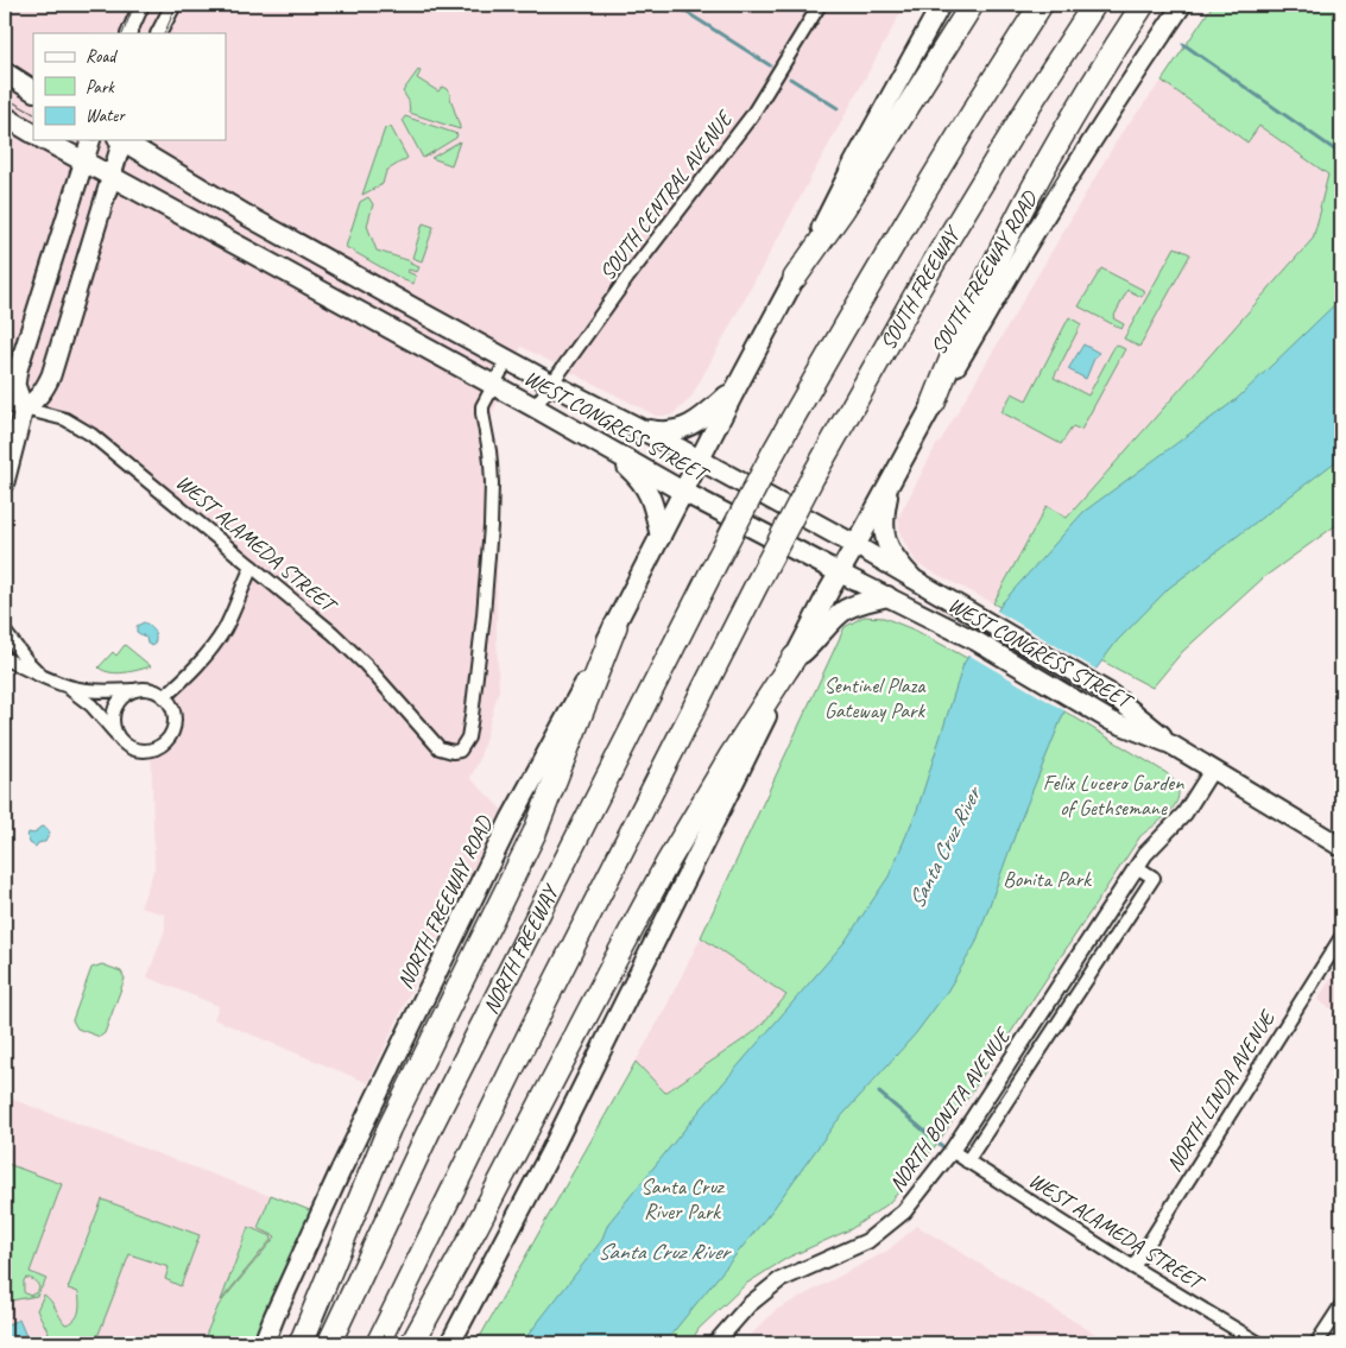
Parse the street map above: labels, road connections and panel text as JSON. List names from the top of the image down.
{
  "streets": {
    "highway": ["SOUTH FREEWAY", "NORTH FREEWAY"],
    "main road": ["SOUTH FREEWAY ROAD", "WEST CONGRESS STREET", "NORTH FREEWAY ROAD"],
    "street": [
      "SOUTH CENTRAL AVENUE",
      "WEST ALAMEDA STREET",
      "NORTH LINDA AVENUE",
      "NORTH BONITA AVENUE"
    ]
  },
  "crossings": [
    ["SOUTH CENTRAL AVENUE", "WEST CONGRESS STREET"],
    ["SOUTH FREEWAY ROAD", "WEST CONGRESS STREET"],
    ["WEST CONGRESS STREET", "WEST ALAMEDA STREET"],
    ["WEST CONGRESS STREET", "NORTH FREEWAY ROAD"],
    ["WEST CONGRESS STREET", "NORTH BONITA AVENUE"],
    ["WEST ALAMEDA STREET", "NORTH LINDA AVENUE"],
    ["WEST ALAMEDA STREET", "NORTH BONITA AVENUE"]
  ],
  "water": ["Santa Cruz River"],
  "parks": [
    "Sentinel Plaza Gateway Park",
    "Felix Lucero Garden of Gethsemane",
    "Bonita Park",
    "Santa Cruz River Park"
  ],
  "legend": ["Road", "Park", "Water"]
}
